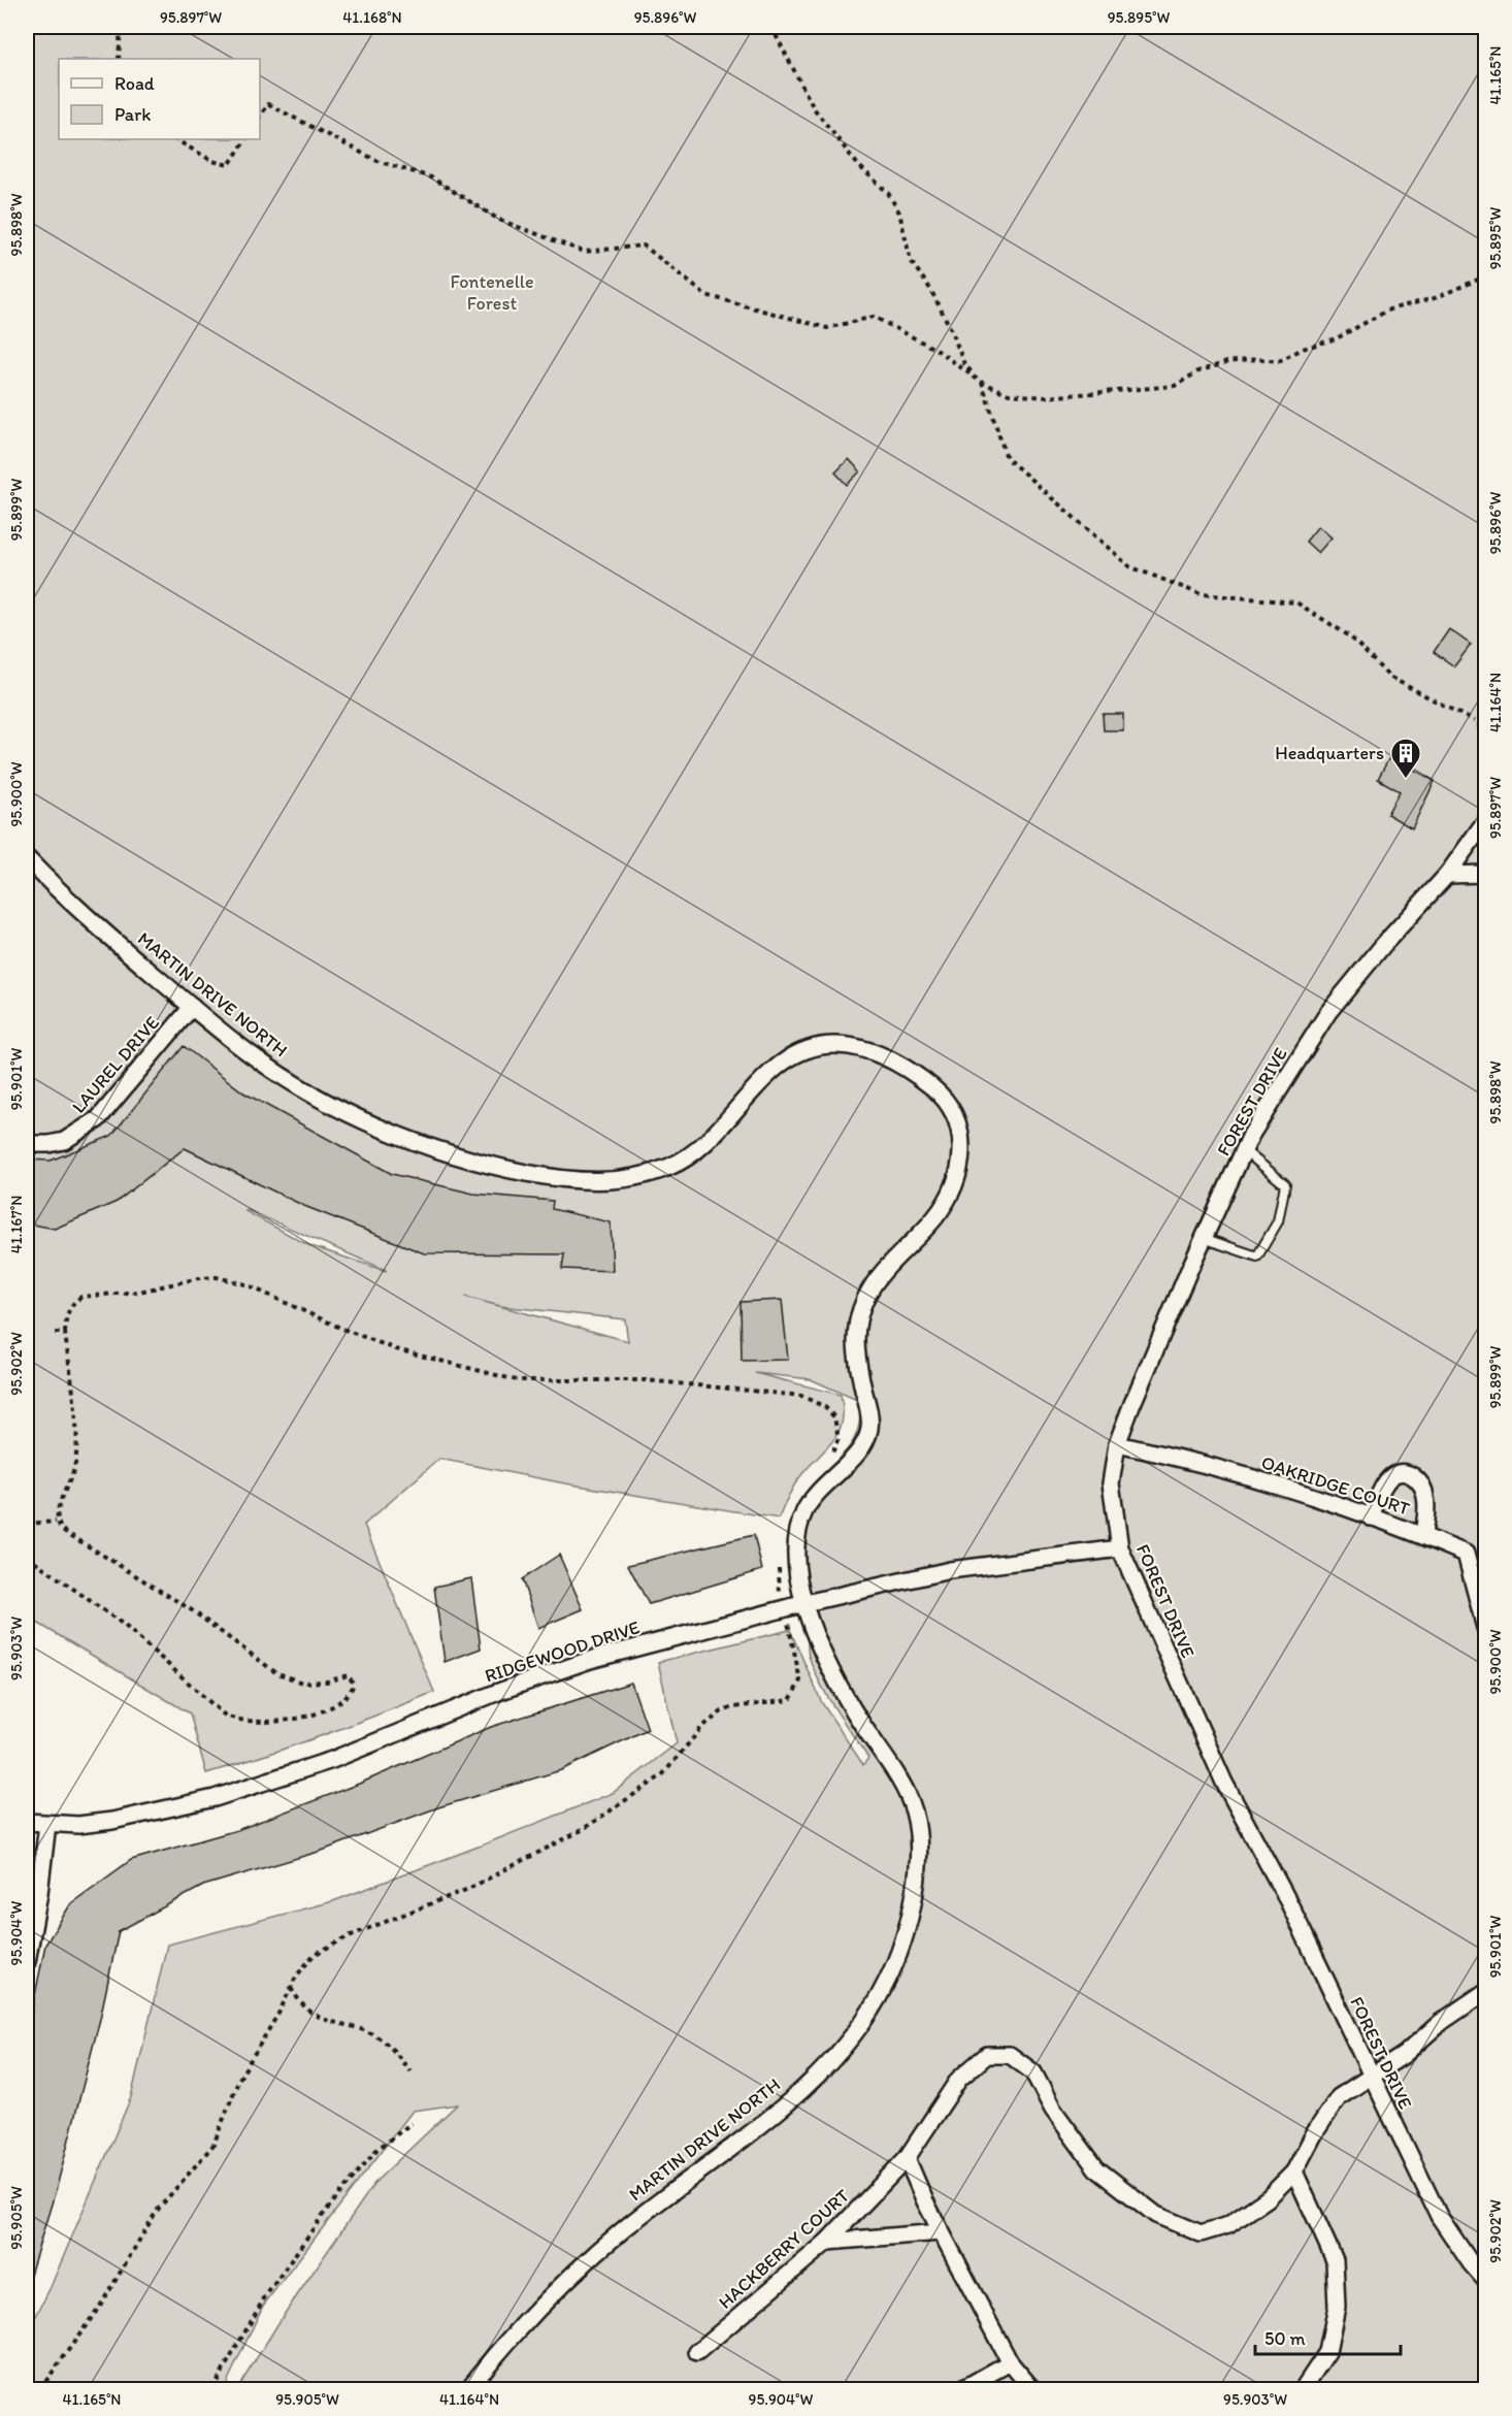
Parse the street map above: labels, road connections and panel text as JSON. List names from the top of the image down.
{
  "streets": {
    "street": [
      "MARTIN DRIVE NORTH",
      "LAUREL DRIVE",
      "FOREST DRIVE",
      "OAKRIDGE COURT",
      "RIDGEWOOD DRIVE",
      "HACKBERRY COURT"
    ]
  },
  "crossings": [
    ["MARTIN DRIVE NORTH", "LAUREL DRIVE"],
    ["MARTIN DRIVE NORTH", "RIDGEWOOD DRIVE"],
    ["FOREST DRIVE", "OAKRIDGE COURT"],
    ["FOREST DRIVE", "RIDGEWOOD DRIVE"],
    ["FOREST DRIVE", "HACKBERRY COURT"]
  ],
  "parks": ["Fontenelle Forest"],
  "places": {
    "building": ["Headquarters"]
  },
  "legend": ["Road", "Park"],
  "scale_bar": "50 m",
  "coordinates": [
    "95.897°W",
    "41.168°N",
    "95.896°W",
    "95.895°W",
    "41.165°N",
    "95.898°W",
    "95.899°W",
    "41.164°N",
    "95.900°W",
    "95.901°W",
    "41.167°N",
    "95.902°W",
    "95.903°W",
    "95.904°W",
    "95.905°W"
  ]
}
